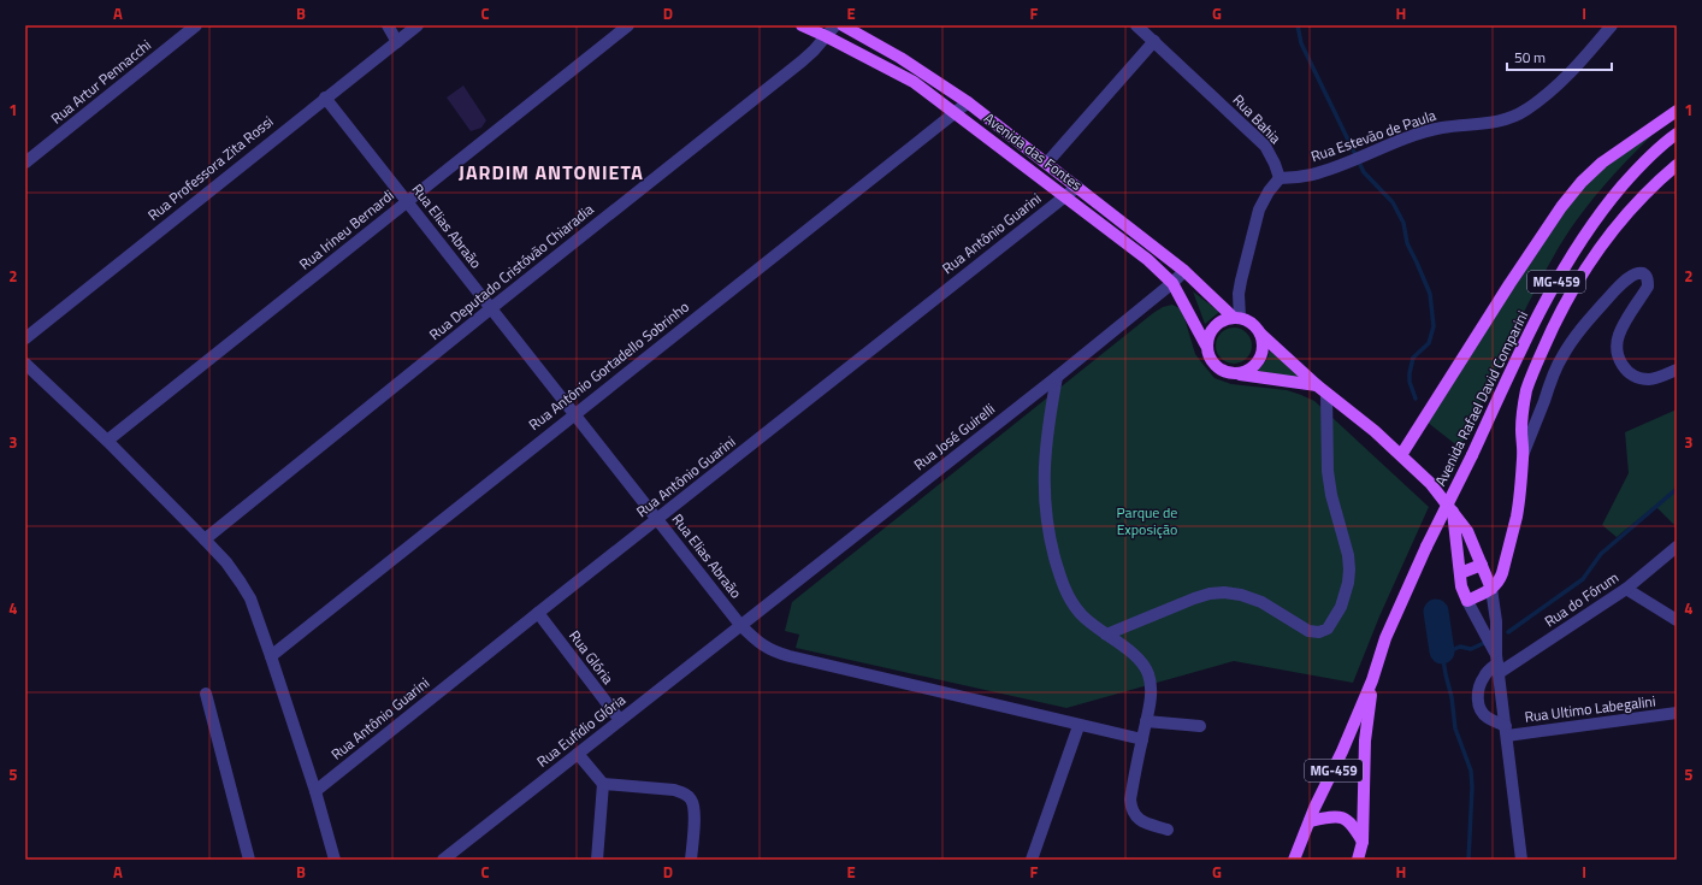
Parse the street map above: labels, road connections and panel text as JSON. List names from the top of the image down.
{
  "streets": {
    "main road": ["Avenida das Fontes", "MG-459", "Avenida Rafael David Comparini"],
    "street": [
      "Rua Artur Pennacchi",
      "Rua Bahia",
      "Rua Estevão de Paula",
      "Rua Professora Zita Rossi",
      "Rua Elias Abraão",
      "Rua Irineu Bernardi",
      "Rua Antônio Guarini",
      "Rua Deputado Cristóvão Chiaradia",
      "Rua Antônio Gortadello Sobrinho",
      "Rua José Guirelli",
      "Rua do Fórum",
      "Rua Glória",
      "Rua Ultimo Labegalini",
      "Rua Eufídio Glória"
    ]
  },
  "crossings": [
    ["Rua Bahia", "Rua Estevão de Paula"],
    ["Avenida das Fontes", "Rua Antônio Guarini"],
    ["Avenida das Fontes", "Rua Deputado Cristóvão Chiaradia"],
    ["Avenida das Fontes", "Rua Antônio Gortadello Sobrinho"],
    ["Avenida das Fontes", "Rua José Guirelli"],
    ["Rua Professora Zita Rossi", "Rua Elias Abraão"],
    ["Rua Elias Abraão", "Rua Irineu Bernardi"],
    ["Rua Elias Abraão", "Rua Antônio Guarini"],
    ["Rua Elias Abraão", "Rua Deputado Cristóvão Chiaradia"],
    ["Rua Elias Abraão", "Rua Antônio Gortadello Sobrinho"],
    ["Rua Elias Abraão", "Rua José Guirelli"],
    ["Rua Elias Abraão", "Rua Eufídio Glória"],
    ["Rua Antônio Guarini", "Rua Glória"],
    ["Rua José Guirelli", "Rua Eufídio Glória"],
    ["Rua do Fórum", "Rua Ultimo Labegalini"],
    ["Rua Glória", "Rua Eufídio Glória"]
  ],
  "districts": ["JARDIM ANTONIETA"],
  "parks": ["Parque de Exposição"],
  "scale_bar": "50 m",
  "grid": {
    "columns": [
      "A",
      "B",
      "C",
      "D",
      "E",
      "F",
      "G",
      "H",
      "I"
    ],
    "rows": [
      "1",
      "2",
      "3",
      "4",
      "5"
    ]
  }
}
